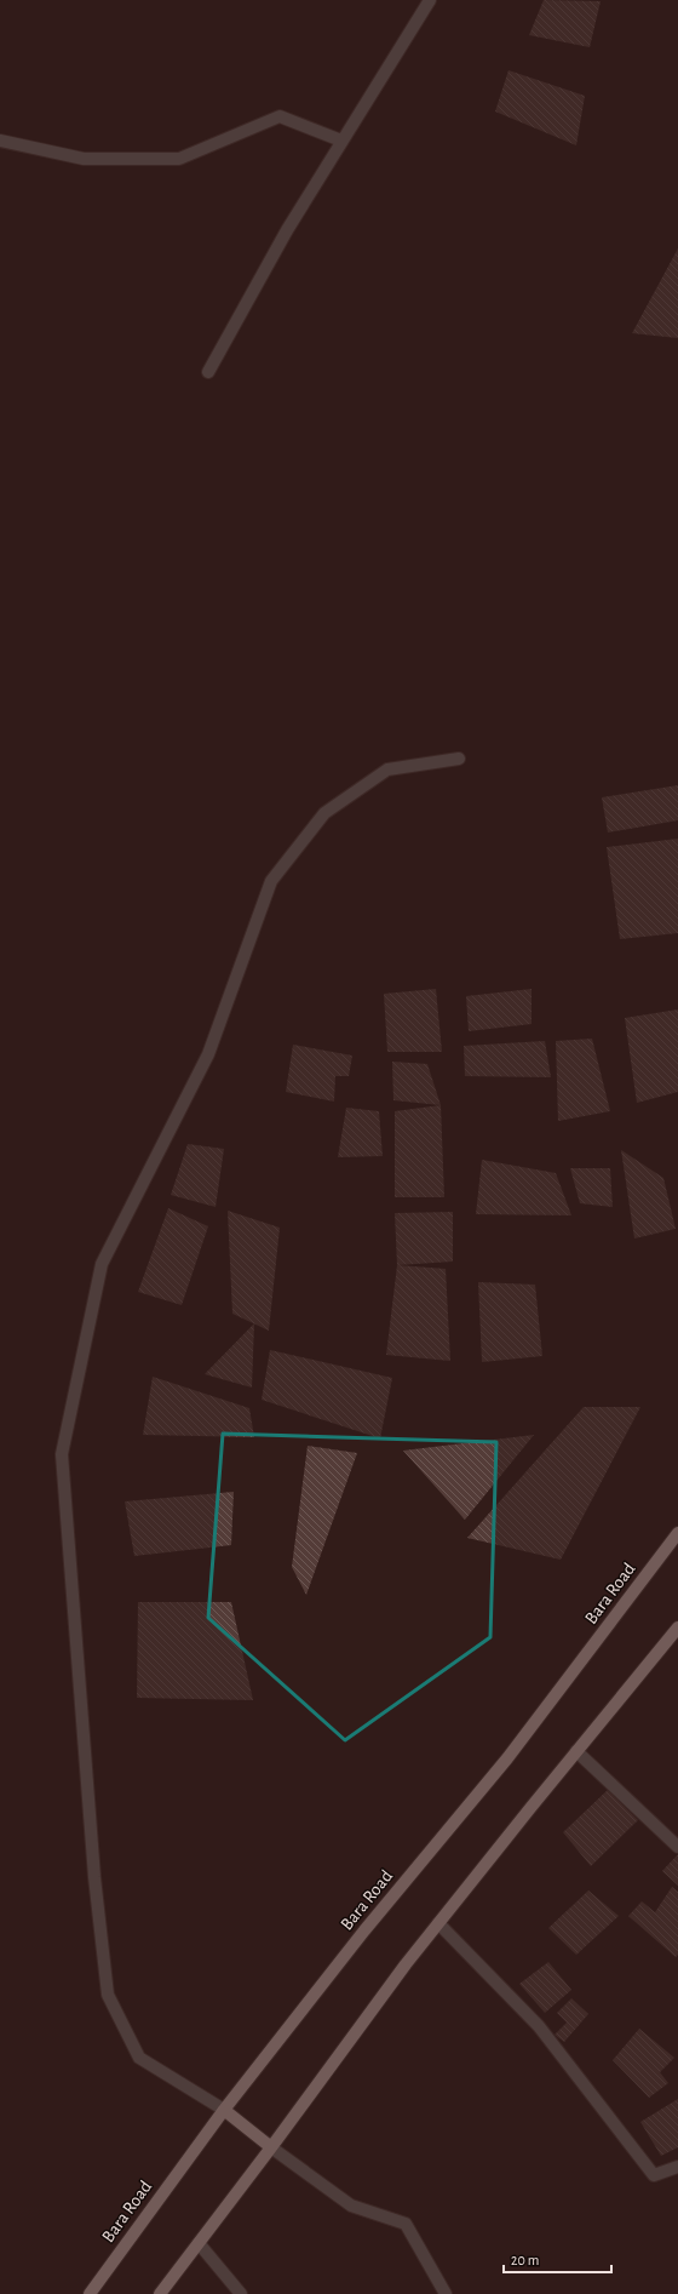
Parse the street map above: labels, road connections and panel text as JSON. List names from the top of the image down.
{
  "streets": {
    "main road": ["Bara Road"]
  },
  "scale_bar": "20 m"
}
